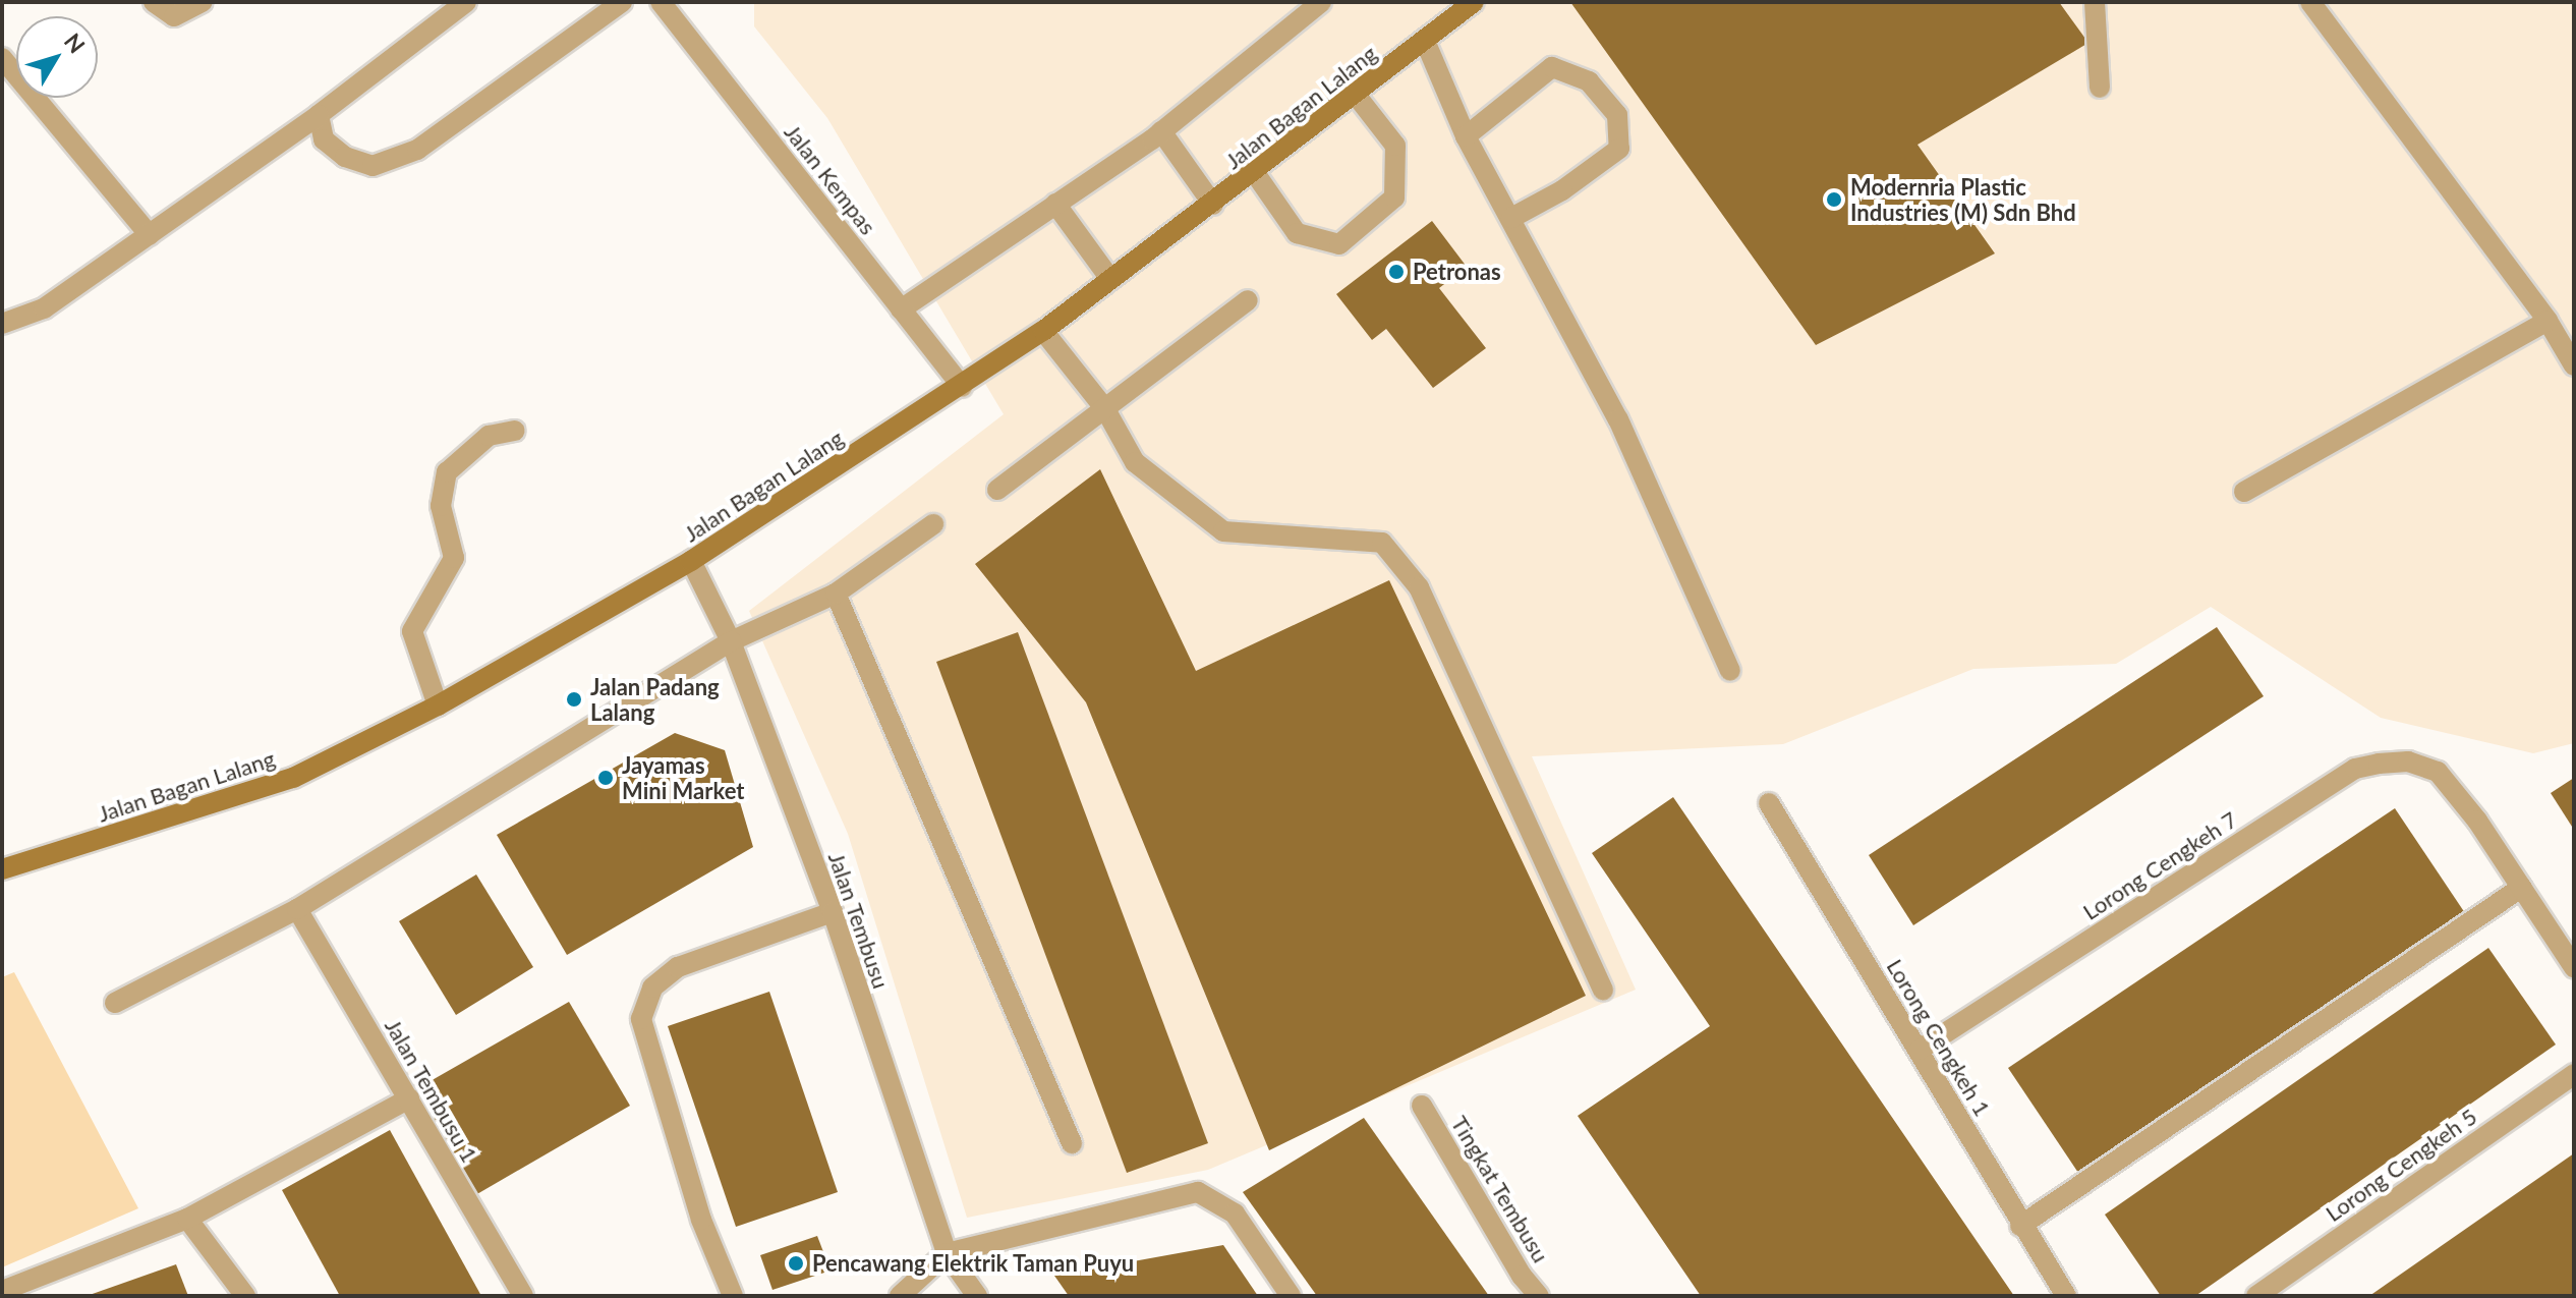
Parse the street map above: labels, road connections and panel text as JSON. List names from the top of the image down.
{
  "streets": {
    "main road": ["Jalan Bagan Lalang"],
    "street": [
      "Jalan Kempas",
      "Lorong Cengkeh 7",
      "Jalan Tembusu",
      "Lorong Cengkeh 1",
      "Jalan Tembusu 1",
      "Lorong Cengkeh 5",
      "Tingkat Tembusu"
    ]
  },
  "crossings": [
    ["Jalan Bagan Lalang", "Jalan Kempas"],
    ["Jalan Bagan Lalang", "Jalan Tembusu"],
    ["Lorong Cengkeh 7", "Lorong Cengkeh 1"]
  ],
  "places": [
    "Modernria Plastic Industries (M) Sdn Bhd",
    "Petronas",
    "Jalan Padang Lalang",
    "Jayamas Mini Market",
    "Pencawang Elektrik Taman Puyu"
  ],
  "north": "top right"
}
